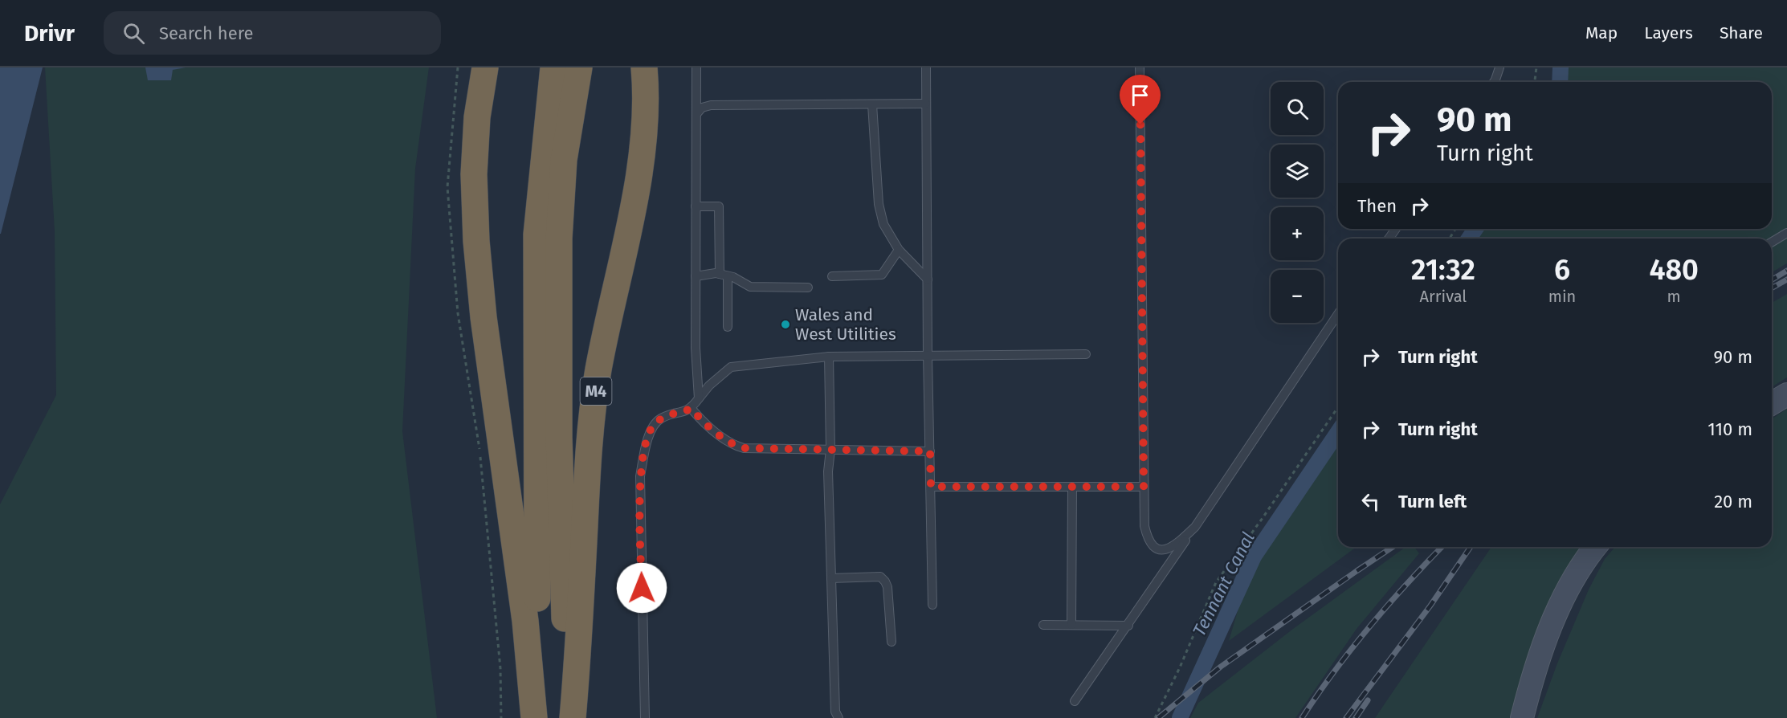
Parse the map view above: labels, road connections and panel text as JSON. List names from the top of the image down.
{
  "streets": {
    "highway": ["M4"]
  },
  "water": ["Tennant Canal"],
  "places": ["Wales and West Utilities"],
  "page": {
    "header": "Drivr",
    "search": "Search here",
    "nav": ["Map", "Layers", "Share"],
    "map_buttons": ["+", "−"],
    "turn": ["90 m", "Turn right"],
    "then": "Then",
    "eta": [
      "21:32",
      "Arrival",
      "6",
      "min",
      "480",
      "m"
    ],
    "list": [
      {
        "name": "Turn right",
        "value": "90 m"
      },
      {
        "name": "Turn right",
        "value": "110 m"
      },
      {
        "name": "Turn left",
        "value": "20 m"
      }
    ]
  }
}
